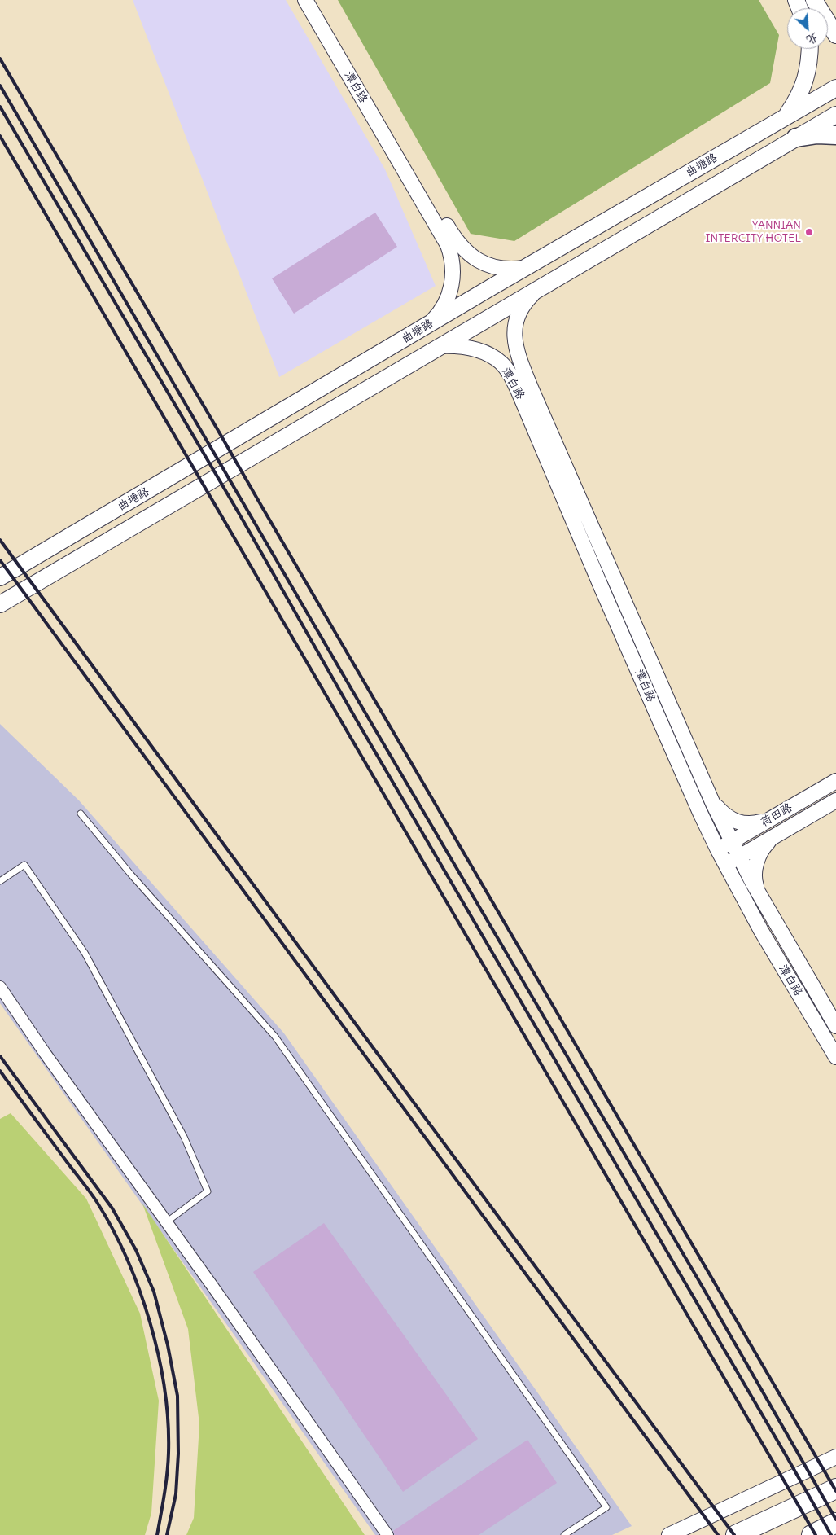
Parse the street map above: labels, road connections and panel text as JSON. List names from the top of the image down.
{
  "streets": {
    "main road": ["曲塘路"],
    "street": ["潭白路", "荷田路"]
  },
  "crossings": [
    ["潭白路", "曲塘路"],
    ["潭白路", "荷田路"]
  ],
  "places": ["YANNIAN INTERCITY HOTEL"],
  "north": "bottom right"
}
